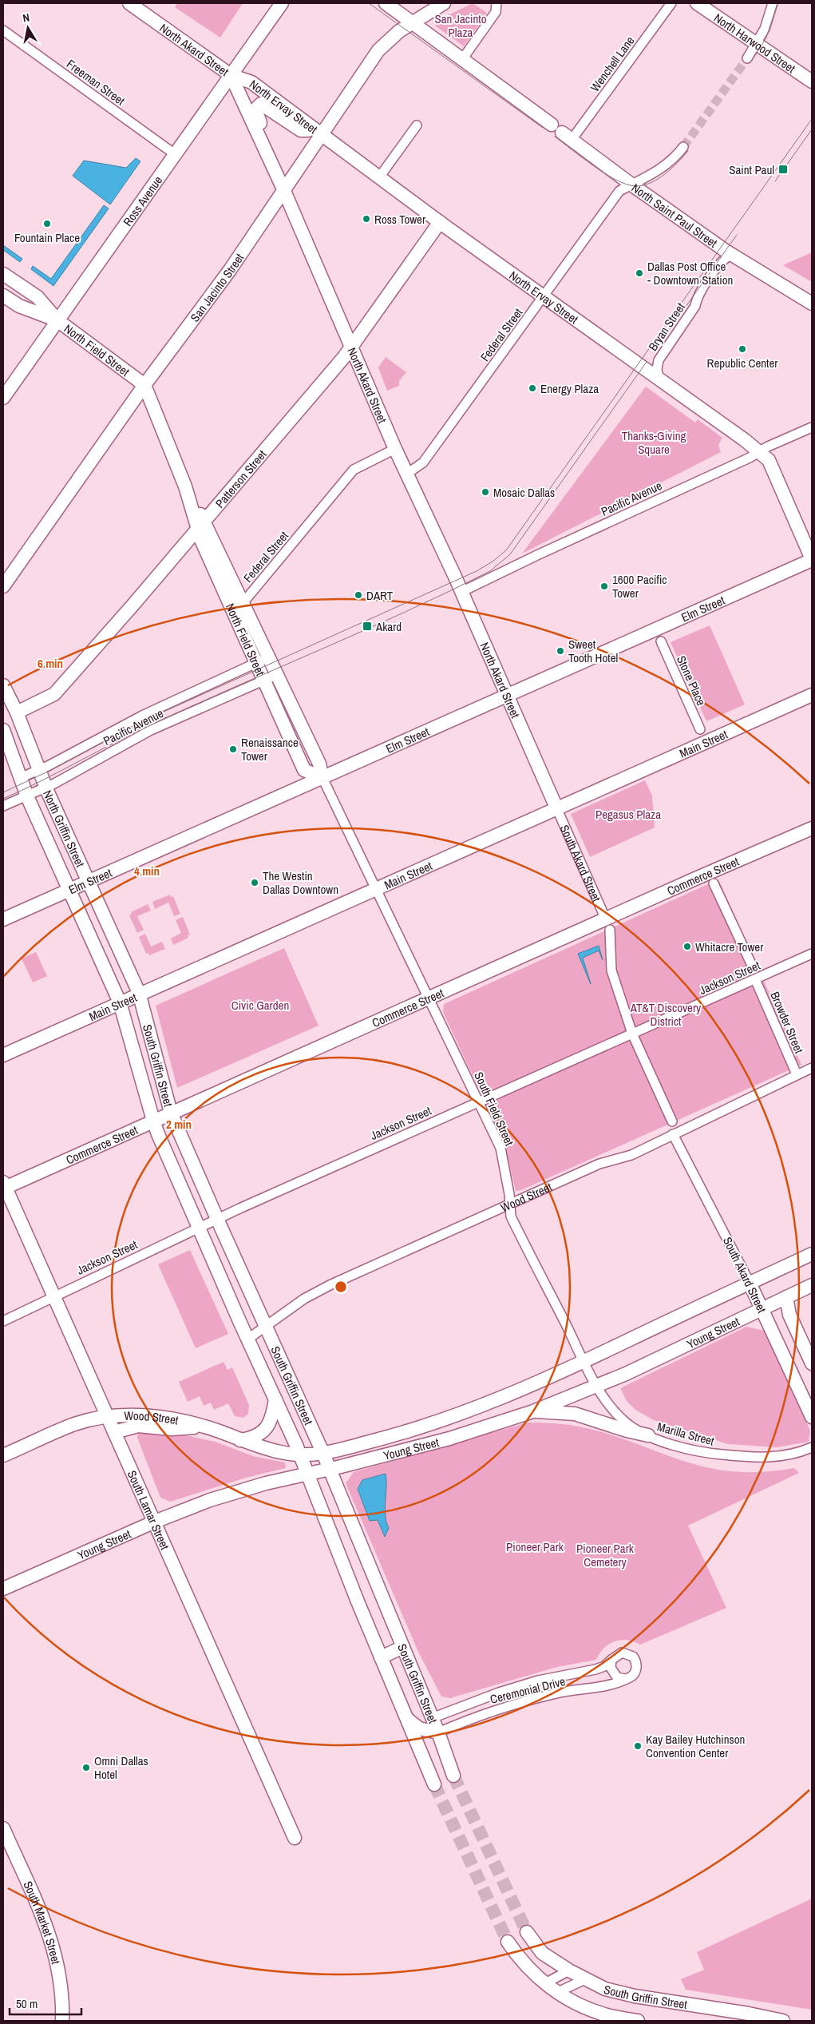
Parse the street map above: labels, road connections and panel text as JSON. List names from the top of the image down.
{
  "streets": {
    "main road": [
      "North Harwood Street",
      "North Akard Street",
      "North Ervay Street",
      "Ross Avenue",
      "North Saint Paul Street",
      "San Jacinto Street",
      "North Field Street",
      "Patterson Street",
      "Elm Street",
      "Main Street",
      "North Griffin Street",
      "South Akard Street",
      "Commerce Street",
      "South Griffin Street",
      "Wood Street",
      "Young Street",
      "South Lamar Street",
      "South Market Street"
    ],
    "street": [
      "Wenchell Lane",
      "Freeman Street",
      "Bryan Street",
      "Federal Street",
      "Pacific Avenue",
      "Stone Place",
      "Jackson Street",
      "Browder Street",
      "South Field Street",
      "Marilla Street",
      "Ceremonial Drive"
    ]
  },
  "crossings": [
    ["North Akard Street", "North Ervay Street"],
    ["North Akard Street", "Ross Avenue"],
    ["North Akard Street", "San Jacinto Street"],
    ["North Akard Street", "Federal Street"],
    ["North Akard Street", "Patterson Street"],
    ["North Akard Street", "Pacific Avenue"],
    ["North Akard Street", "Elm Street"],
    ["North Akard Street", "Main Street"],
    ["North Akard Street", "South Akard Street"],
    ["Wenchell Lane", "North Saint Paul Street"],
    ["Freeman Street", "Ross Avenue"],
    ["North Ervay Street", "Ross Avenue"],
    ["North Ervay Street", "San Jacinto Street"],
    ["North Ervay Street", "Bryan Street"],
    ["North Ervay Street", "Federal Street"],
    ["North Ervay Street", "Patterson Street"],
    ["North Ervay Street", "Pacific Avenue"],
    ["North Ervay Street", "Elm Street"],
    ["Ross Avenue", "North Field Street"],
    ["North Saint Paul Street", "Bryan Street"],
    ["North Saint Paul Street", "Federal Street"],
    ["San Jacinto Street", "North Field Street"],
    ["Federal Street", "North Field Street"],
    ["North Field Street", "Patterson Street"],
    ["North Field Street", "Pacific Avenue"],
    ["North Field Street", "Elm Street"],
    ["North Field Street", "Main Street"],
    ["North Field Street", "South Field Street"],
    ["Patterson Street", "North Griffin Street"],
    ["Pacific Avenue", "North Griffin Street"],
    ["Elm Street", "North Griffin Street"],
    ["Main Street", "North Griffin Street"],
    ["Main Street", "South Akard Street"],
    ["Main Street", "South Griffin Street"],
    ["Main Street", "South Field Street"],
    ["North Griffin Street", "South Griffin Street"],
    ["South Akard Street", "Commerce Street"],
    ["South Akard Street", "Jackson Street"],
    ["South Akard Street", "Wood Street"],
    ["South Akard Street", "Young Street"],
    ["Commerce Street", "South Griffin Street"],
    ["Commerce Street", "South Field Street"],
    ["Commerce Street", "South Lamar Street"],
    ["Jackson Street", "Browder Street"],
    ["Jackson Street", "South Griffin Street"],
    ["Jackson Street", "South Field Street"],
    ["Jackson Street", "South Lamar Street"],
    ["Browder Street", "Wood Street"],
    ["South Griffin Street", "Wood Street"],
    ["South Griffin Street", "Young Street"],
    ["South Griffin Street", "Ceremonial Drive"],
    ["South Field Street", "Wood Street"],
    ["South Field Street", "Young Street"],
    ["South Field Street", "Marilla Street"],
    ["Wood Street", "Young Street"],
    ["Wood Street", "South Lamar Street"],
    ["Young Street", "Marilla Street"],
    ["Young Street", "South Lamar Street"]
  ],
  "parks": [
    "San Jacinto Plaza",
    "Thanks-Giving Square",
    "Pegasus Plaza",
    "Civic Garden",
    "AT&T Discovery District",
    "Pioneer Park",
    "Pioneer Park Cemetery"
  ],
  "places": {
    "transit": ["Saint Paul", "Akard"],
    "other": [
      "Ross Tower",
      "Fountain Place",
      "Dallas Post Office - Downtown Station",
      "Republic Center",
      "Energy Plaza",
      "Mosaic Dallas",
      "1600 Pacific Tower",
      "DART",
      "Sweet Tooth Hotel",
      "Renaissance Tower",
      "The Westin Dallas Downtown",
      "Whitacre Tower",
      "Kay Bailey Hutchinson Convention Center",
      "Omni Dallas Hotel"
    ]
  },
  "scale_bar": "50 m",
  "north": "top",
  "rings": ["6 min", "4 min", "2 min"]
}
